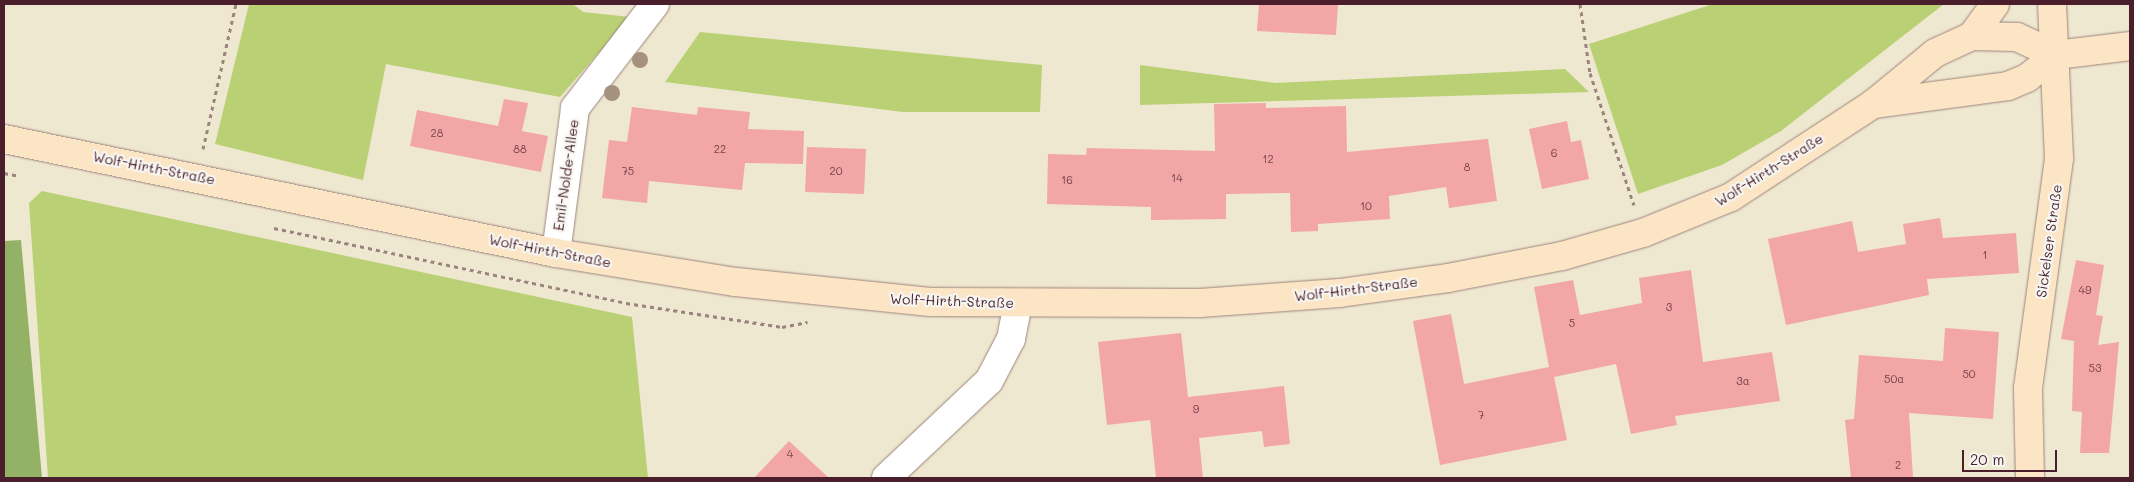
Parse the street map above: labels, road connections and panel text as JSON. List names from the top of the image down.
{
  "streets": {
    "street": ["Wolf-Hirth-Straße", "Emil-Nolde-Allee", "Sickelser Straße"]
  },
  "crossings": [
    ["Wolf-Hirth-Straße", "Emil-Nolde-Allee"],
    ["Wolf-Hirth-Straße", "Sickelser Straße"]
  ],
  "house_numbers": [
    "28",
    "88",
    "22",
    "6",
    "12",
    "8",
    "75",
    "20",
    "14",
    "16",
    "10",
    "1",
    "49",
    "3",
    "5",
    "53",
    "50",
    "50a",
    "3a",
    "9",
    "7",
    "4",
    "2"
  ],
  "scale_bar": "20 m"
}
